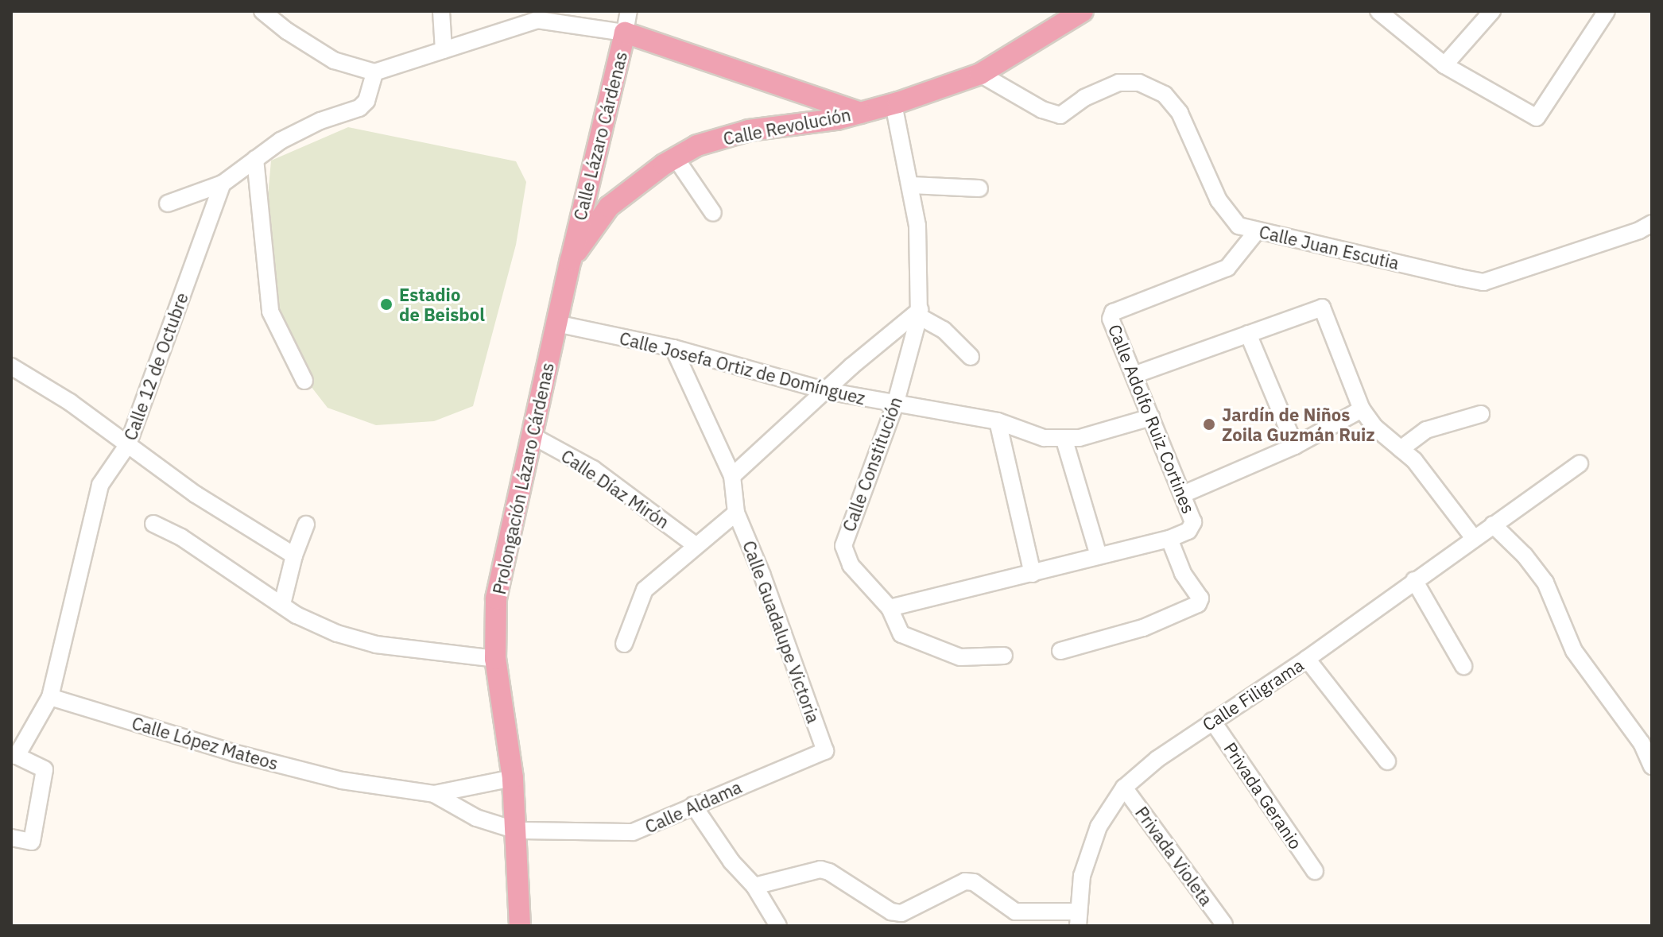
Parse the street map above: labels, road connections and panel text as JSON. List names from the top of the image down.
{
  "streets": {
    "main road": ["Calle Revolución", "Calle Lázaro Cárdenas", "Prolongación Lázaro Cárdenas"],
    "street": [
      "Calle Juan Escutia",
      "Calle 12 de Octubre",
      "Calle Josefa Ortiz de Domínguez",
      "Calle Adolfo Ruiz Cortines",
      "Calle Constitución",
      "Calle Díaz Mirón",
      "Calle Guadalupe Victoria",
      "Calle Filigrama",
      "Calle López Mateos",
      "Privada Geranio",
      "Calle Aldama",
      "Privada Violeta"
    ]
  },
  "crossings": [
    ["Calle Revolución", "Calle Lázaro Cárdenas"],
    ["Calle Revolución", "Calle Juan Escutia"],
    ["Calle Revolución", "Calle Constitución"],
    ["Calle Revolución", "Prolongación Lázaro Cárdenas"],
    ["Calle Lázaro Cárdenas", "Prolongación Lázaro Cárdenas"],
    ["Calle Juan Escutia", "Calle Adolfo Ruiz Cortines"],
    ["Calle 12 de Octubre", "Calle López Mateos"],
    ["Calle Josefa Ortiz de Domínguez", "Calle Adolfo Ruiz Cortines"],
    ["Calle Josefa Ortiz de Domínguez", "Calle Constitución"],
    ["Calle Josefa Ortiz de Domínguez", "Prolongación Lázaro Cárdenas"],
    ["Prolongación Lázaro Cárdenas", "Calle Díaz Mirón"],
    ["Prolongación Lázaro Cárdenas", "Calle López Mateos"],
    ["Prolongación Lázaro Cárdenas", "Calle Aldama"],
    ["Calle Guadalupe Victoria", "Calle Aldama"],
    ["Calle Filigrama", "Privada Geranio"],
    ["Calle Filigrama", "Privada Violeta"],
    ["Calle López Mateos", "Calle Aldama"]
  ],
  "places": ["Estadio de Beisbol", "Jardín de Niños Zoila Guzmán Ruiz"]
}
